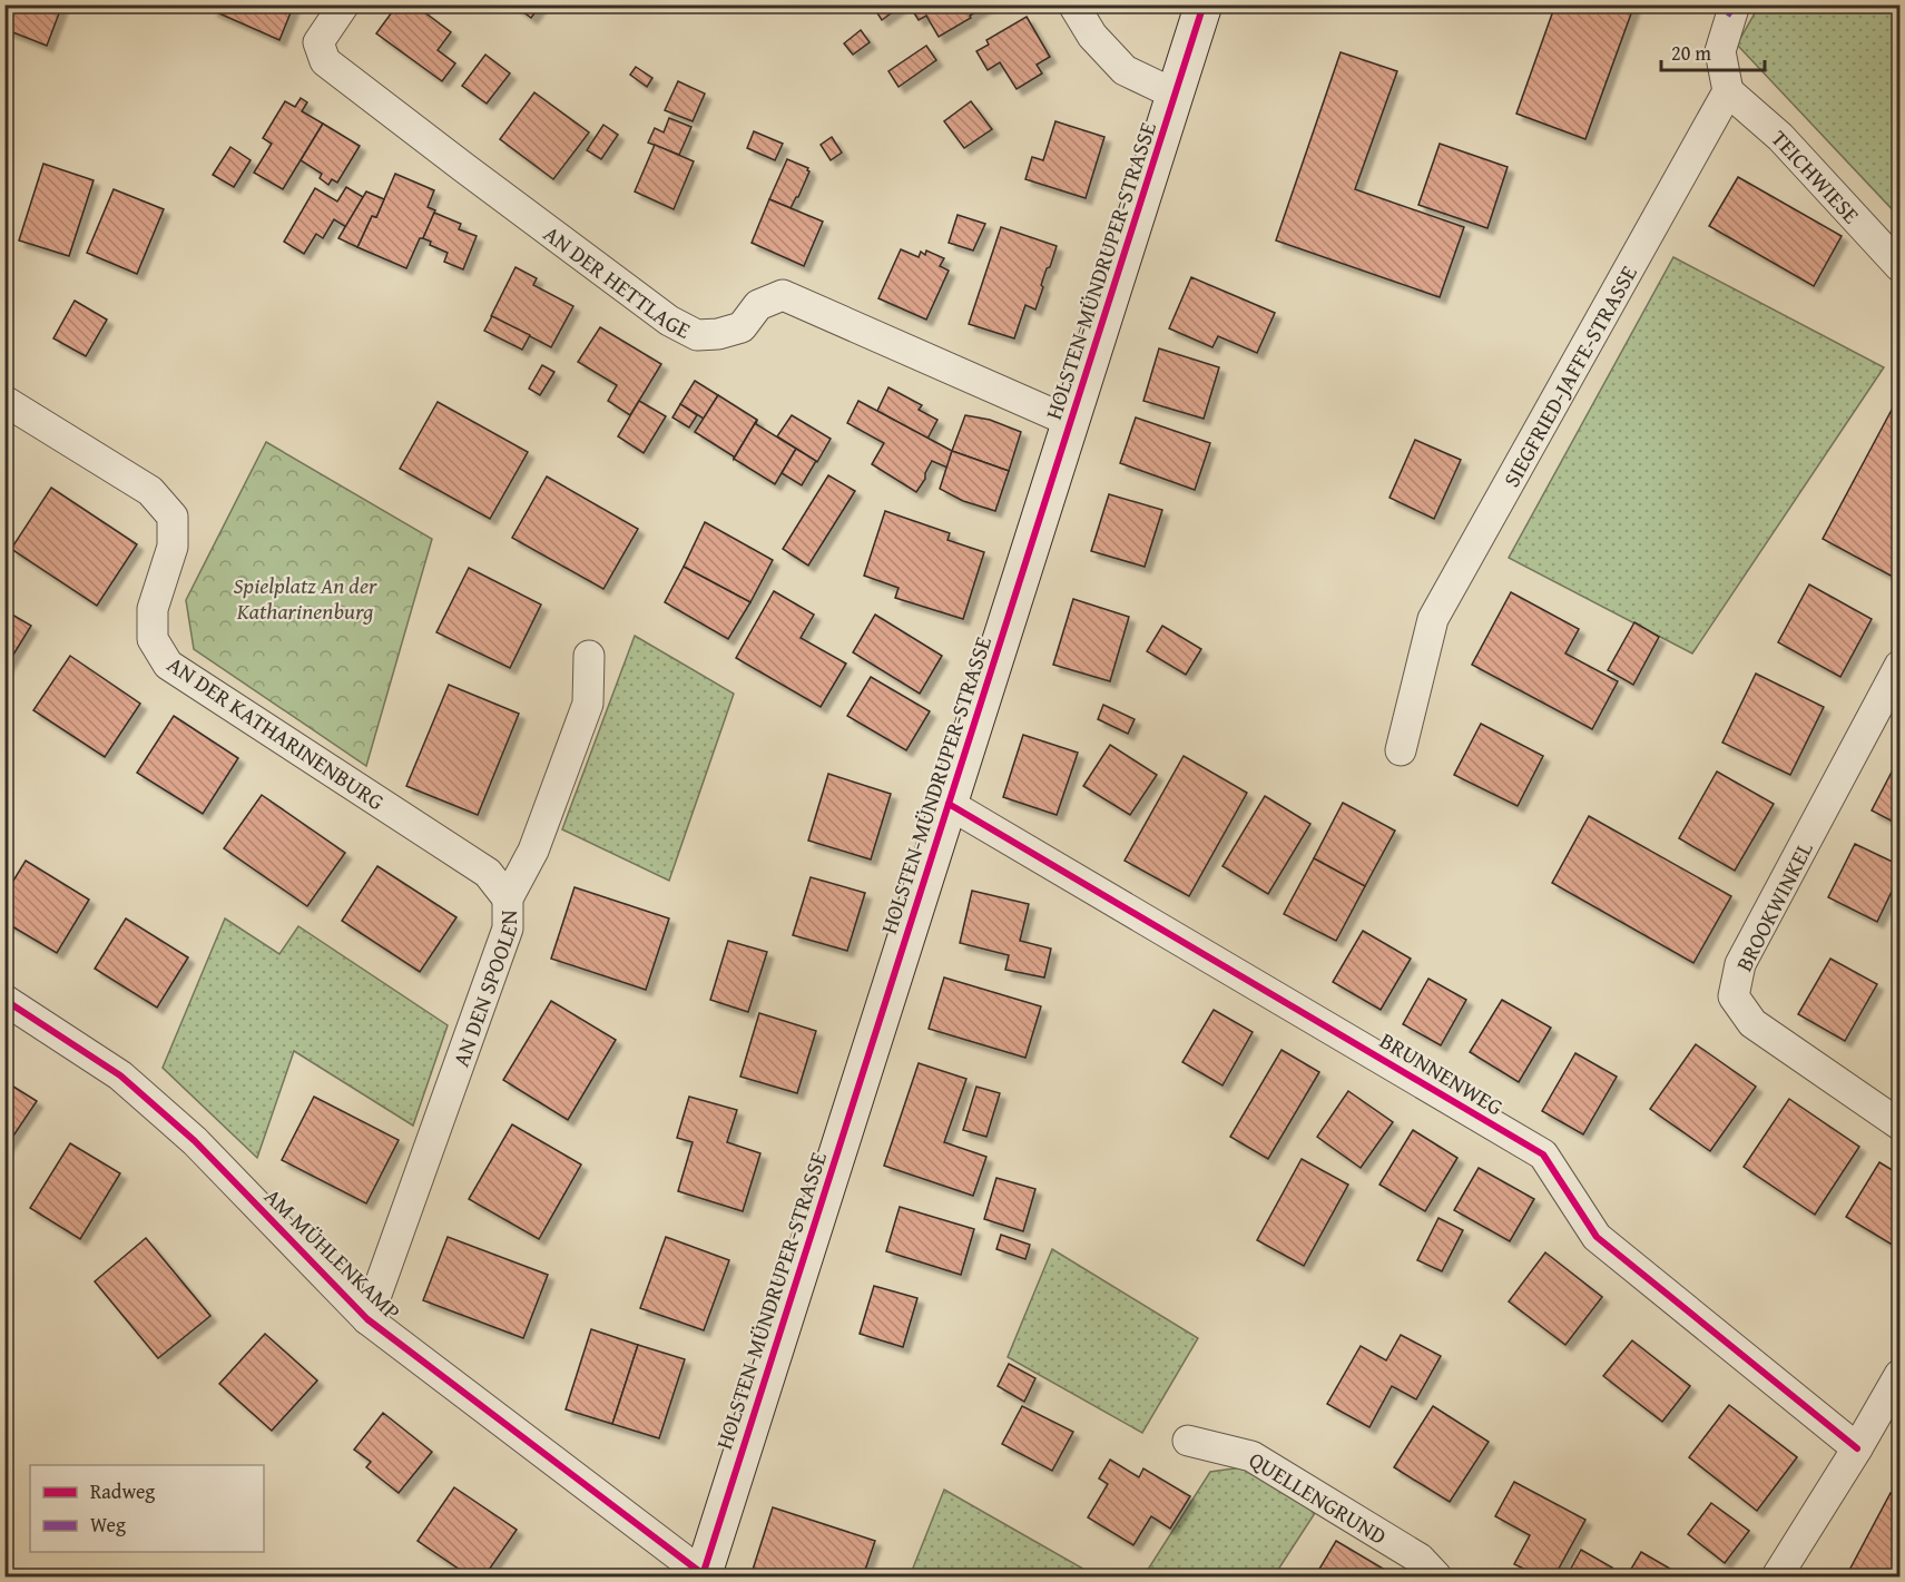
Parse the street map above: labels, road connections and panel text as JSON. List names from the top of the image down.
{
  "streets": {
    "street": [
      "TEICHWIESE",
      "HOLSTEN-MÜNDRUPER-STRASSE",
      "AN DER HETTLAGE",
      "SIEGFRIED-JAFFE-STRASSE",
      "AN DER KATHARINENBURG",
      "BROOKWINKEL",
      "AN DEN SPOOLEN",
      "BRUNNENWEG",
      "AM MÜHLENKAMP",
      "QUELLENGRUND"
    ]
  },
  "crossings": [
    ["TEICHWIESE", "SIEGFRIED-JAFFE-STRASSE"],
    ["HOLSTEN-MÜNDRUPER-STRASSE", "AN DER HETTLAGE"],
    ["HOLSTEN-MÜNDRUPER-STRASSE", "BRUNNENWEG"],
    ["HOLSTEN-MÜNDRUPER-STRASSE", "AM MÜHLENKAMP"],
    ["AN DER KATHARINENBURG", "AN DEN SPOOLEN"],
    ["AN DEN SPOOLEN", "AM MÜHLENKAMP"]
  ],
  "parks": ["Spielplatz An der Katharinenburg"],
  "legend": ["Radweg", "Weg"],
  "scale_bar": "20 m"
}
